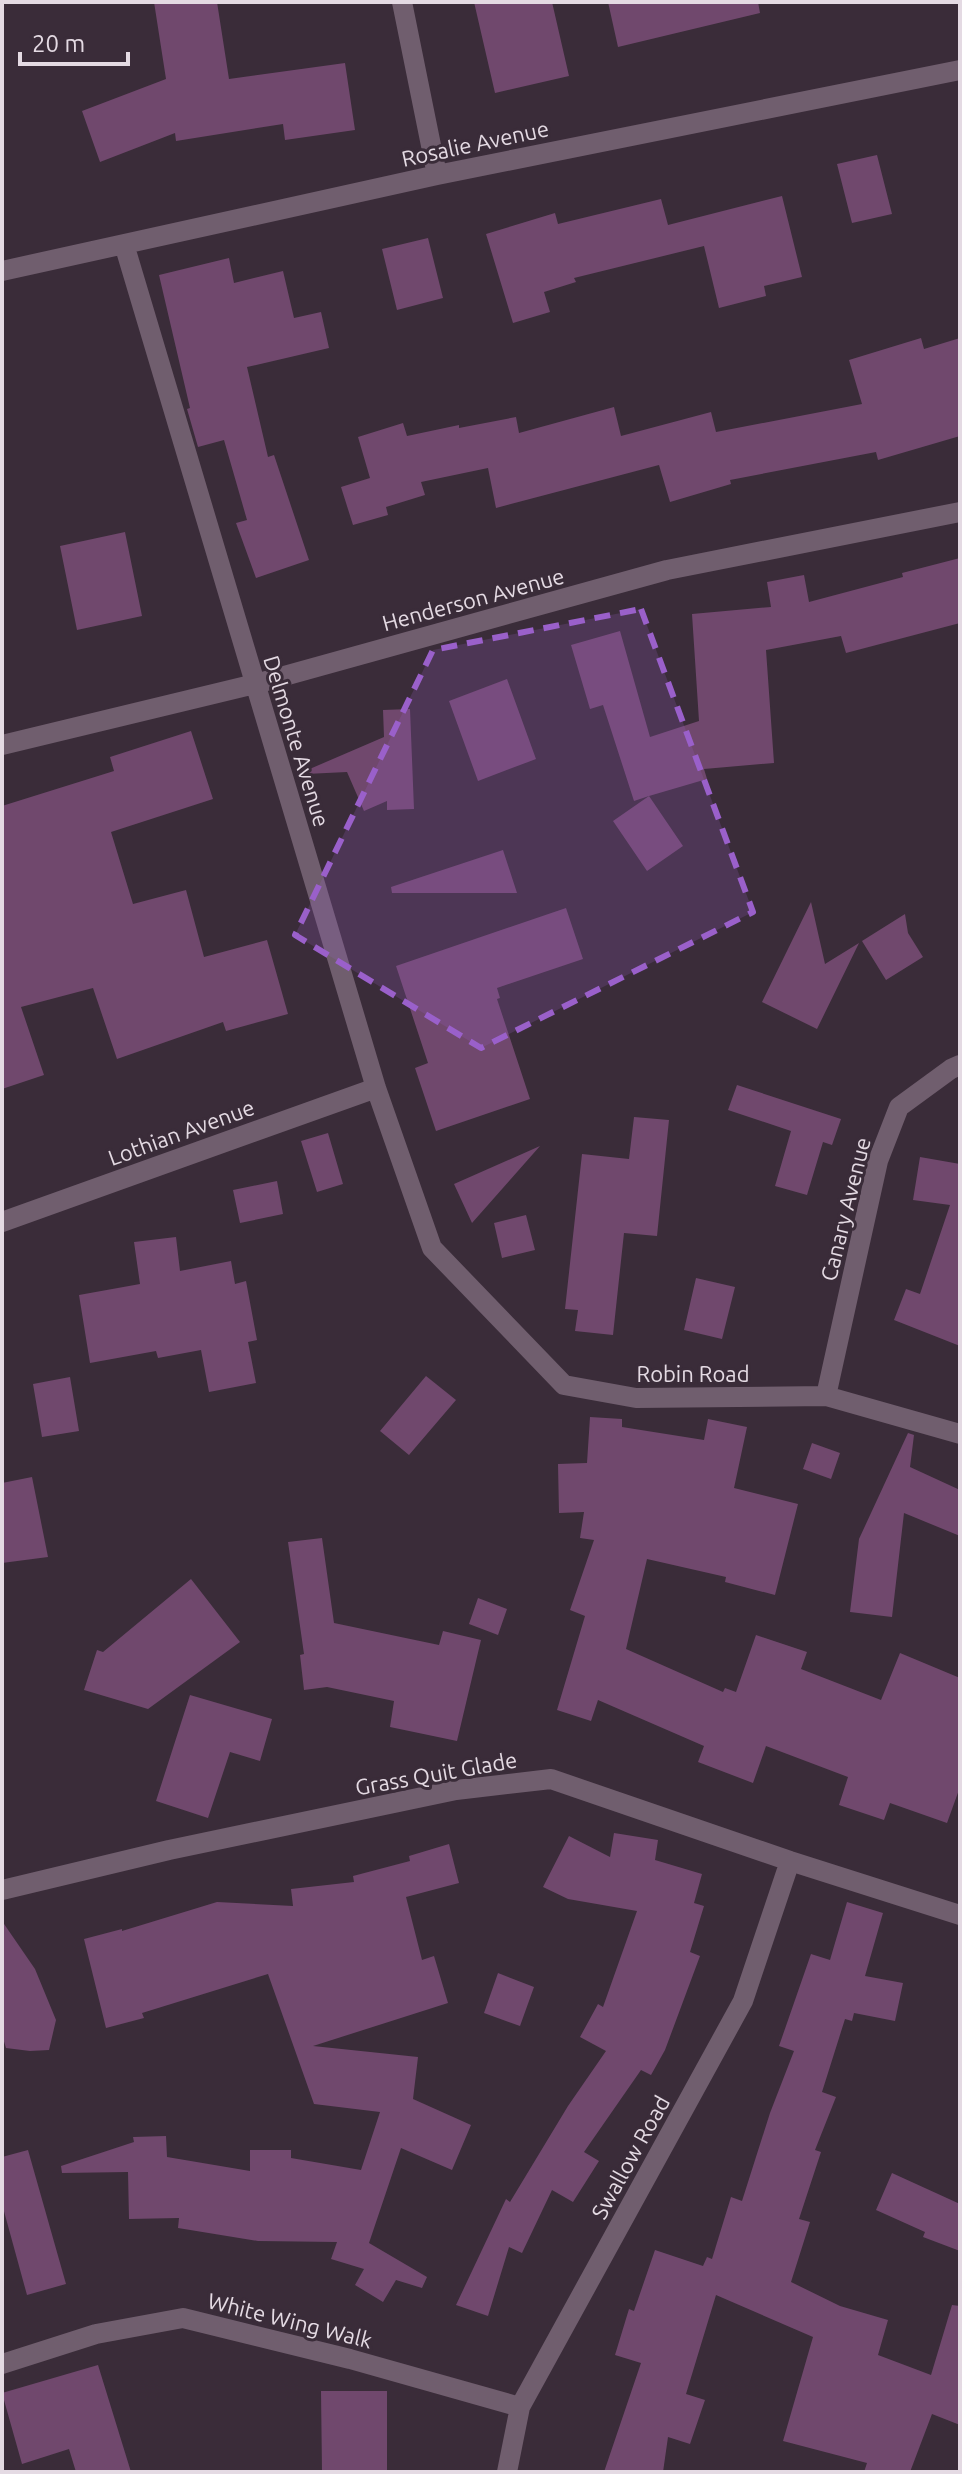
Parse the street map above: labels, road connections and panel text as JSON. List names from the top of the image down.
{
  "streets": {
    "street": [
      "Rosalie Avenue",
      "Henderson Avenue",
      "Delmonte Avenue",
      "Lothian Avenue",
      "Canary Avenue",
      "Robin Road",
      "Grass Quit Glade",
      "Swallow Road",
      "White Wing Walk"
    ]
  },
  "crossings": [
    ["Rosalie Avenue", "Delmonte Avenue"],
    ["Henderson Avenue", "Delmonte Avenue"],
    ["Delmonte Avenue", "Lothian Avenue"],
    ["Delmonte Avenue", "Robin Road"],
    ["Canary Avenue", "Robin Road"],
    ["Grass Quit Glade", "Swallow Road"],
    ["Swallow Road", "White Wing Walk"]
  ],
  "scale_bar": "20 m"
}
